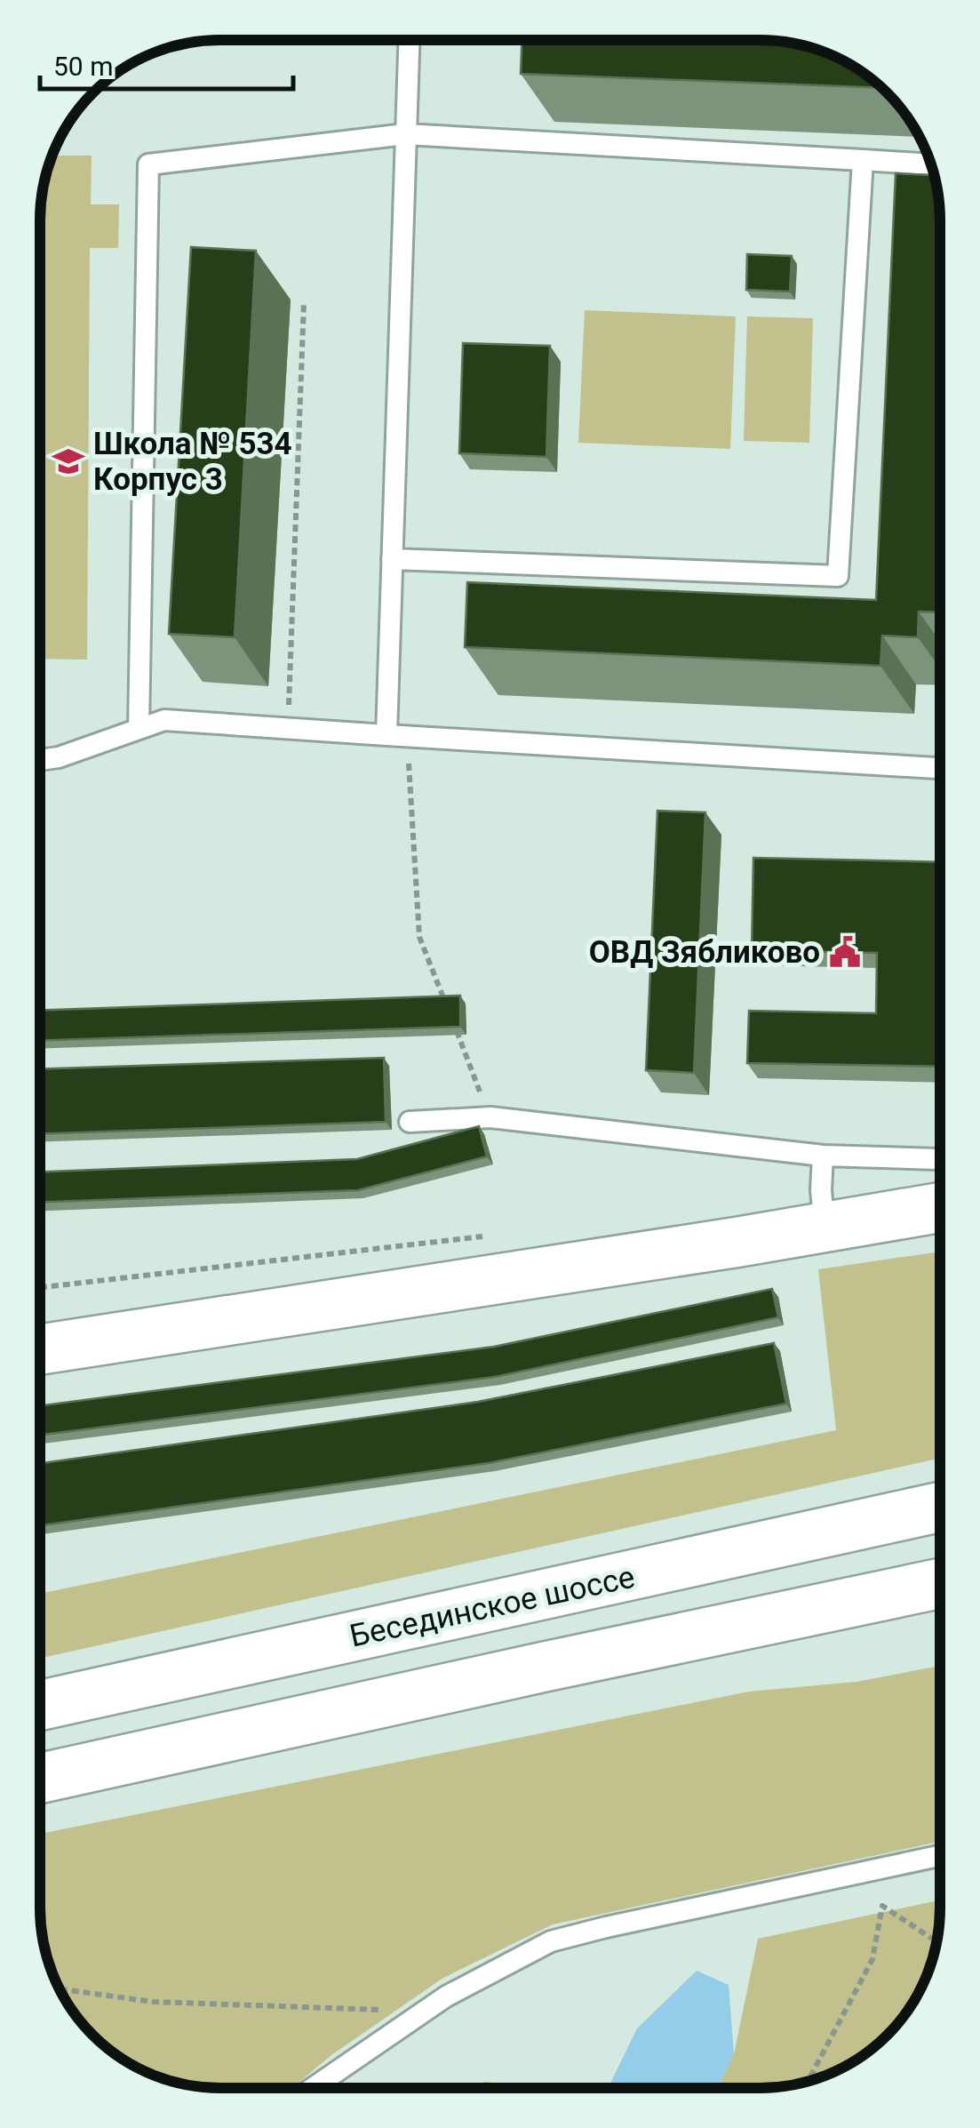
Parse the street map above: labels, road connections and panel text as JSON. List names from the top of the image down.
{
  "streets": {
    "main road": ["Бесединское шоссе"]
  },
  "places": {
    "school or university": ["Школа № 534 Корпус 3"],
    "public building": ["ОВД Зябликово"]
  },
  "scale_bar": "50 m"
}
